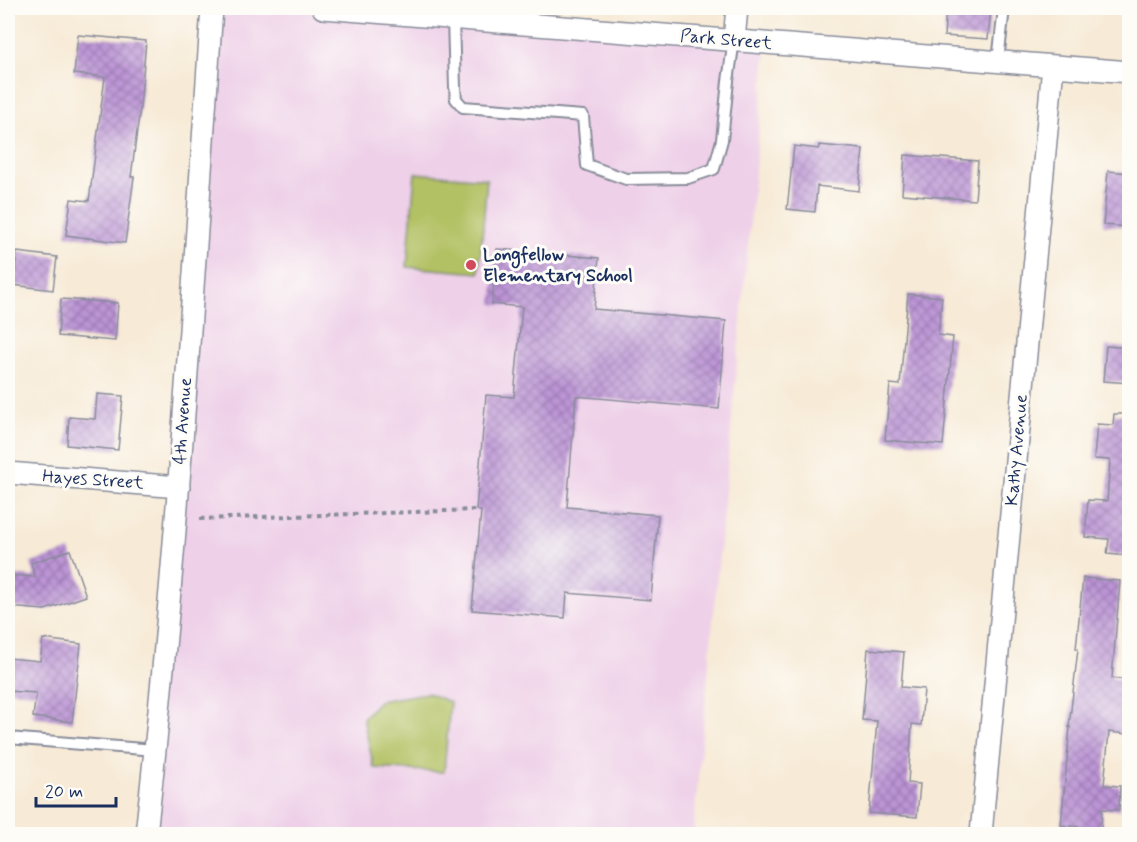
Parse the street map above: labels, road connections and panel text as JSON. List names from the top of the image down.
{
  "streets": {
    "street": [
      "Park Street",
      "4th Avenue",
      "Kathy Avenue",
      "Hayes Street"
    ]
  },
  "crossings": [
    ["Park Street", "Kathy Avenue"],
    ["4th Avenue", "Hayes Street"]
  ],
  "places": ["Longfellow Elementary School"],
  "scale_bar": "20 m"
}
